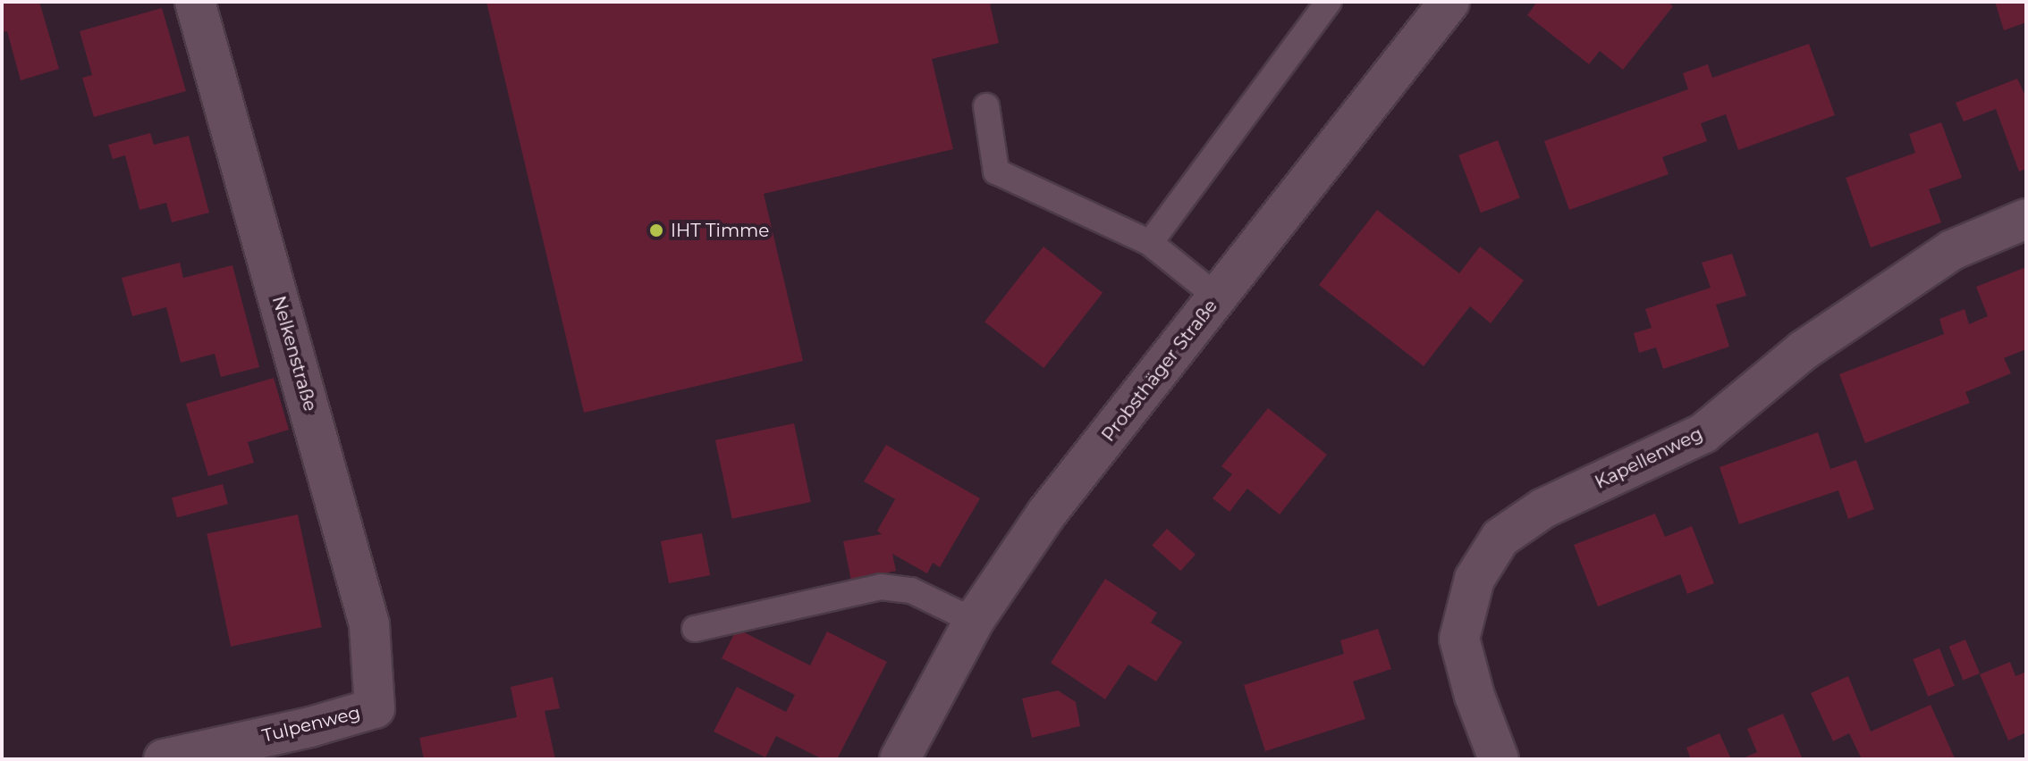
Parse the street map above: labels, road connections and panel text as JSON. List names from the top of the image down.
{
  "streets": {
    "street": [
      "Nelkenstraße",
      "Probsthäger Straße",
      "Kapellenweg",
      "Tulpenweg"
    ]
  },
  "crossings": [
    ["Nelkenstraße", "Tulpenweg"]
  ],
  "places": ["IHT Timme"]
}
